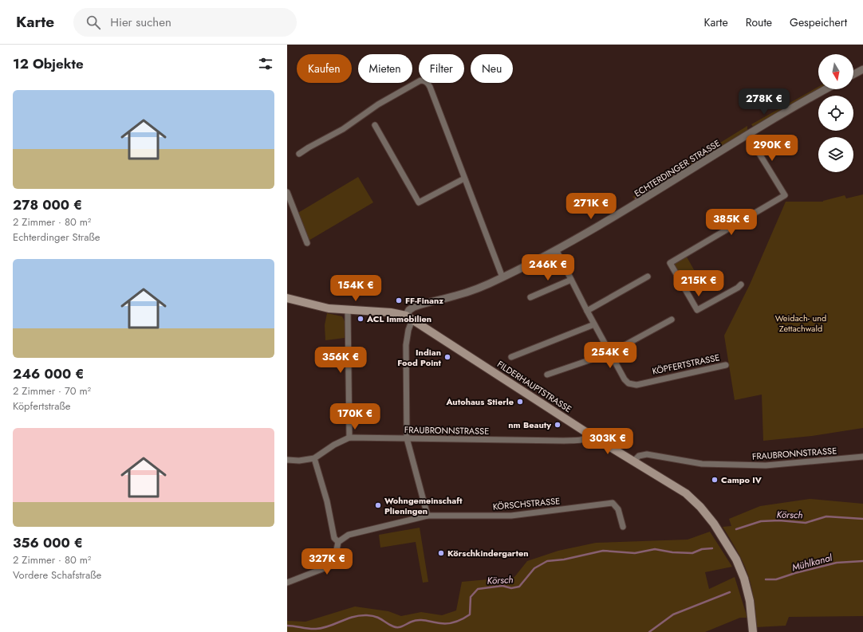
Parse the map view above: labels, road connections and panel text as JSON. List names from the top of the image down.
{
  "streets": {
    "main road": ["FILDERHAUPTSTRASSE"],
    "street": [
      "ECHTERDINGER STRASSE",
      "KÖPFERTSTRASSE",
      "FRAUBRONNSTRASSE",
      "KÖRSCHSTRASSE"
    ]
  },
  "crossings": [
    ["ECHTERDINGER STRASSE", "KÖPFERTSTRASSE"],
    ["ECHTERDINGER STRASSE", "FILDERHAUPTSTRASSE"],
    ["FILDERHAUPTSTRASSE", "FRAUBRONNSTRASSE"]
  ],
  "water": ["Körsch", "Mühlkanal"],
  "parks": ["Weidach- und Zettachwald"],
  "places": [
    "FF-Finanz",
    "ACL Immobilien",
    "Indian Food Point",
    "Autohaus Stierle",
    "nm Beauty",
    "Campo IV",
    "Wohngemeinschaft Plieningen",
    "Körschkindergarten"
  ],
  "north": "bottom",
  "page": {
    "header": "Karte",
    "search": "Hier suchen",
    "nav": ["Karte", "Route", "Gespeichert"],
    "heading": "12 Objekte",
    "chip": [
      "Kaufen",
      "Mieten",
      "Filter",
      "Neu"
    ],
    "list": [
      {
        "name": "278 000 €",
        "note": "2 Zimmer · 80 m² · Echterdinger Straße"
      },
      {
        "name": "246 000 €",
        "note": "2 Zimmer · 70 m² · Köpfertstraße"
      },
      {
        "name": "356 000 €",
        "note": "2 Zimmer · 80 m² · Vordere Schafstraße"
      }
    ],
    "price": [
      "278K €",
      "290K €",
      "271K €",
      "385K €",
      "246K €",
      "215K €",
      "154K €",
      "254K €",
      "356K €",
      "170K €",
      "303K €",
      "327K €"
    ]
  }
}
